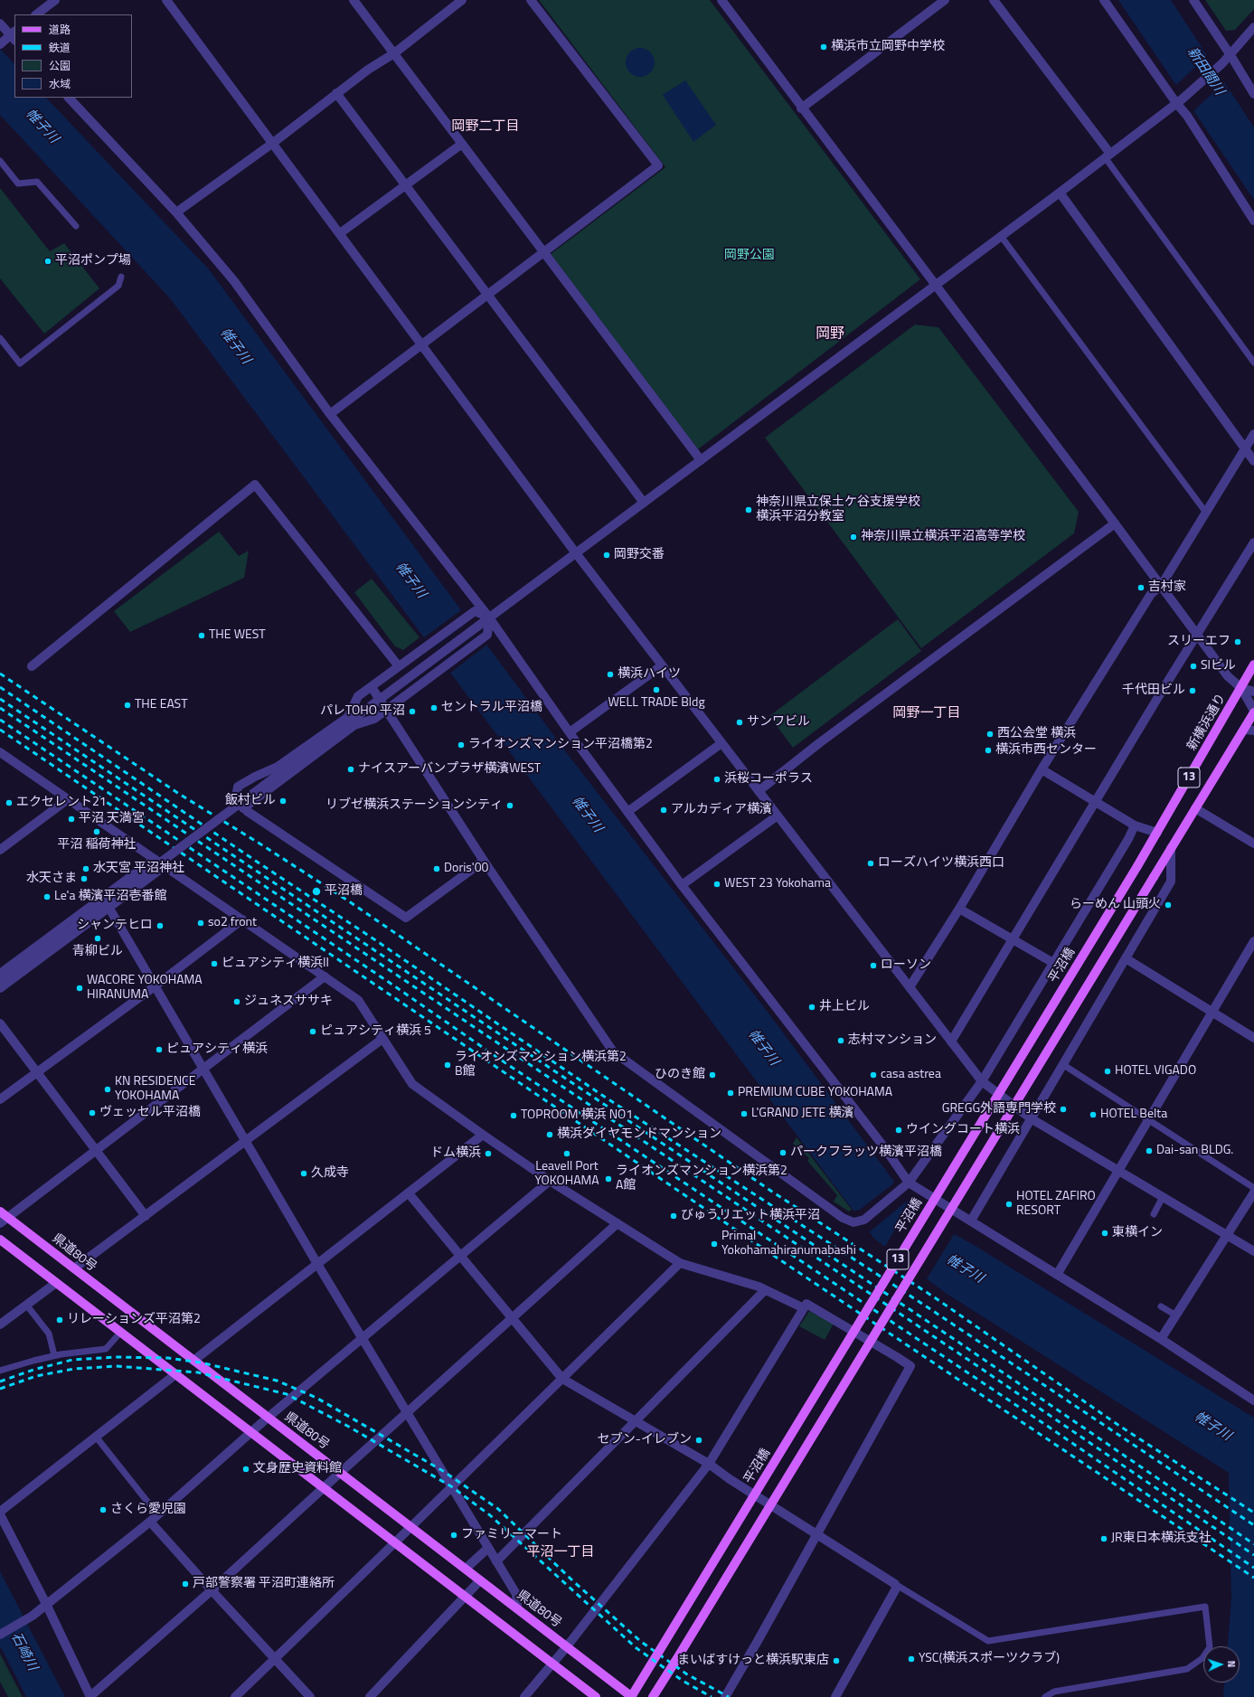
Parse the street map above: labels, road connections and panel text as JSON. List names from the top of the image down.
{
  "streets": {
    "main road": [
      "新横浜通り",
      "13",
      "平沼橋",
      "県道80号"
    ]
  },
  "crossings": [
    ["新横浜通り", "平沼橋"],
    ["平沼橋", "県道80号"]
  ],
  "districts": [
    "岡野二丁目",
    "岡野",
    "岡野一丁目",
    "平沼一丁目"
  ],
  "water": ["新田間川", "帷子川", "石崎川"],
  "parks": ["岡野公園"],
  "places": [
    "横浜市立岡野中学校",
    "平沼ポンプ場",
    "神奈川県立保土ケ谷支援学校 横浜平沼分教室",
    "神奈川県立横浜平沼高等学校",
    "岡野交番",
    "吉村家",
    "THE WEST",
    "スリーエフ",
    "SIビル",
    "横浜ハイツ",
    "WELL TRADE Bldg",
    "千代田ビル",
    "THE EAST",
    "セントラル平沼橋",
    "パレTOHO 平沼",
    "サンワビル",
    "西公会堂 横浜",
    "ライオンズマンション平沼橋第2",
    "横浜市西センター",
    "ナイスアーバンプラザ横濱WEST",
    "浜桜コーポラス",
    "飯村ビル",
    "エクセレント21",
    "リブゼ横浜ステーションシティ",
    "アルカディア横濱",
    "平沼 天満宮",
    "平沼 稲荷神社",
    "ローズハイツ横浜西口",
    "水天宮 平沼神社",
    "Doris'00",
    "水天さま",
    "WEST 23 Yokohama",
    "平沼橋",
    "Le'a 横濱平沼壱番館",
    "らーめん 山頭火",
    "so2 front",
    "シャンテヒロ",
    "青柳ビル",
    "ピュアシティ横浜II",
    "ローソン",
    "WACORE YOKOHAMA HIRANUMA",
    "ジュネスササキ",
    "井上ビル",
    "ピュアシティ横浜 5",
    "志村マンション",
    "ピュアシティ横浜",
    "ライオンズマンション横浜第2 B館",
    "HOTEL VIGADO",
    "ひのき館",
    "casa astrea",
    "KN RESIDENCE YOKOHAMA",
    "PREMIUM CUBE YOKOHAMA",
    "GREGG外語専門学校",
    "ヴェッセル平沼橋",
    "L'GRAND JETE 横濱",
    "HOTEL Belta",
    "TOPROOM 横浜 NO1",
    "ウイングコート横浜",
    "横浜ダイヤモンドマンション",
    "Dai-san BLDG.",
    "パークフラッツ横濱平沼橋",
    "ドム横浜",
    "Leavell Port YOKOHAMA",
    "久成寺",
    "ライオンズマンション横浜第2 A館",
    "HOTEL ZAFIRO RESORT",
    "びゅうリエット横浜平沼",
    "東横イン",
    "Primal Yokohamahiranumabashi",
    "リレーションズ平沼第2",
    "セブン-イレブン",
    "文身歴史資料館",
    "さくら愛児園",
    "ファミリーマート",
    "JR東日本横浜支社",
    "戸部警察署 平沼町連絡所",
    "YSC(横浜スポーツクラブ)",
    "まいばすけっと横浜駅東店"
  ],
  "legend": [
    "道路",
    "鉄道",
    "公園",
    "水域"
  ],
  "north": "right"
}
